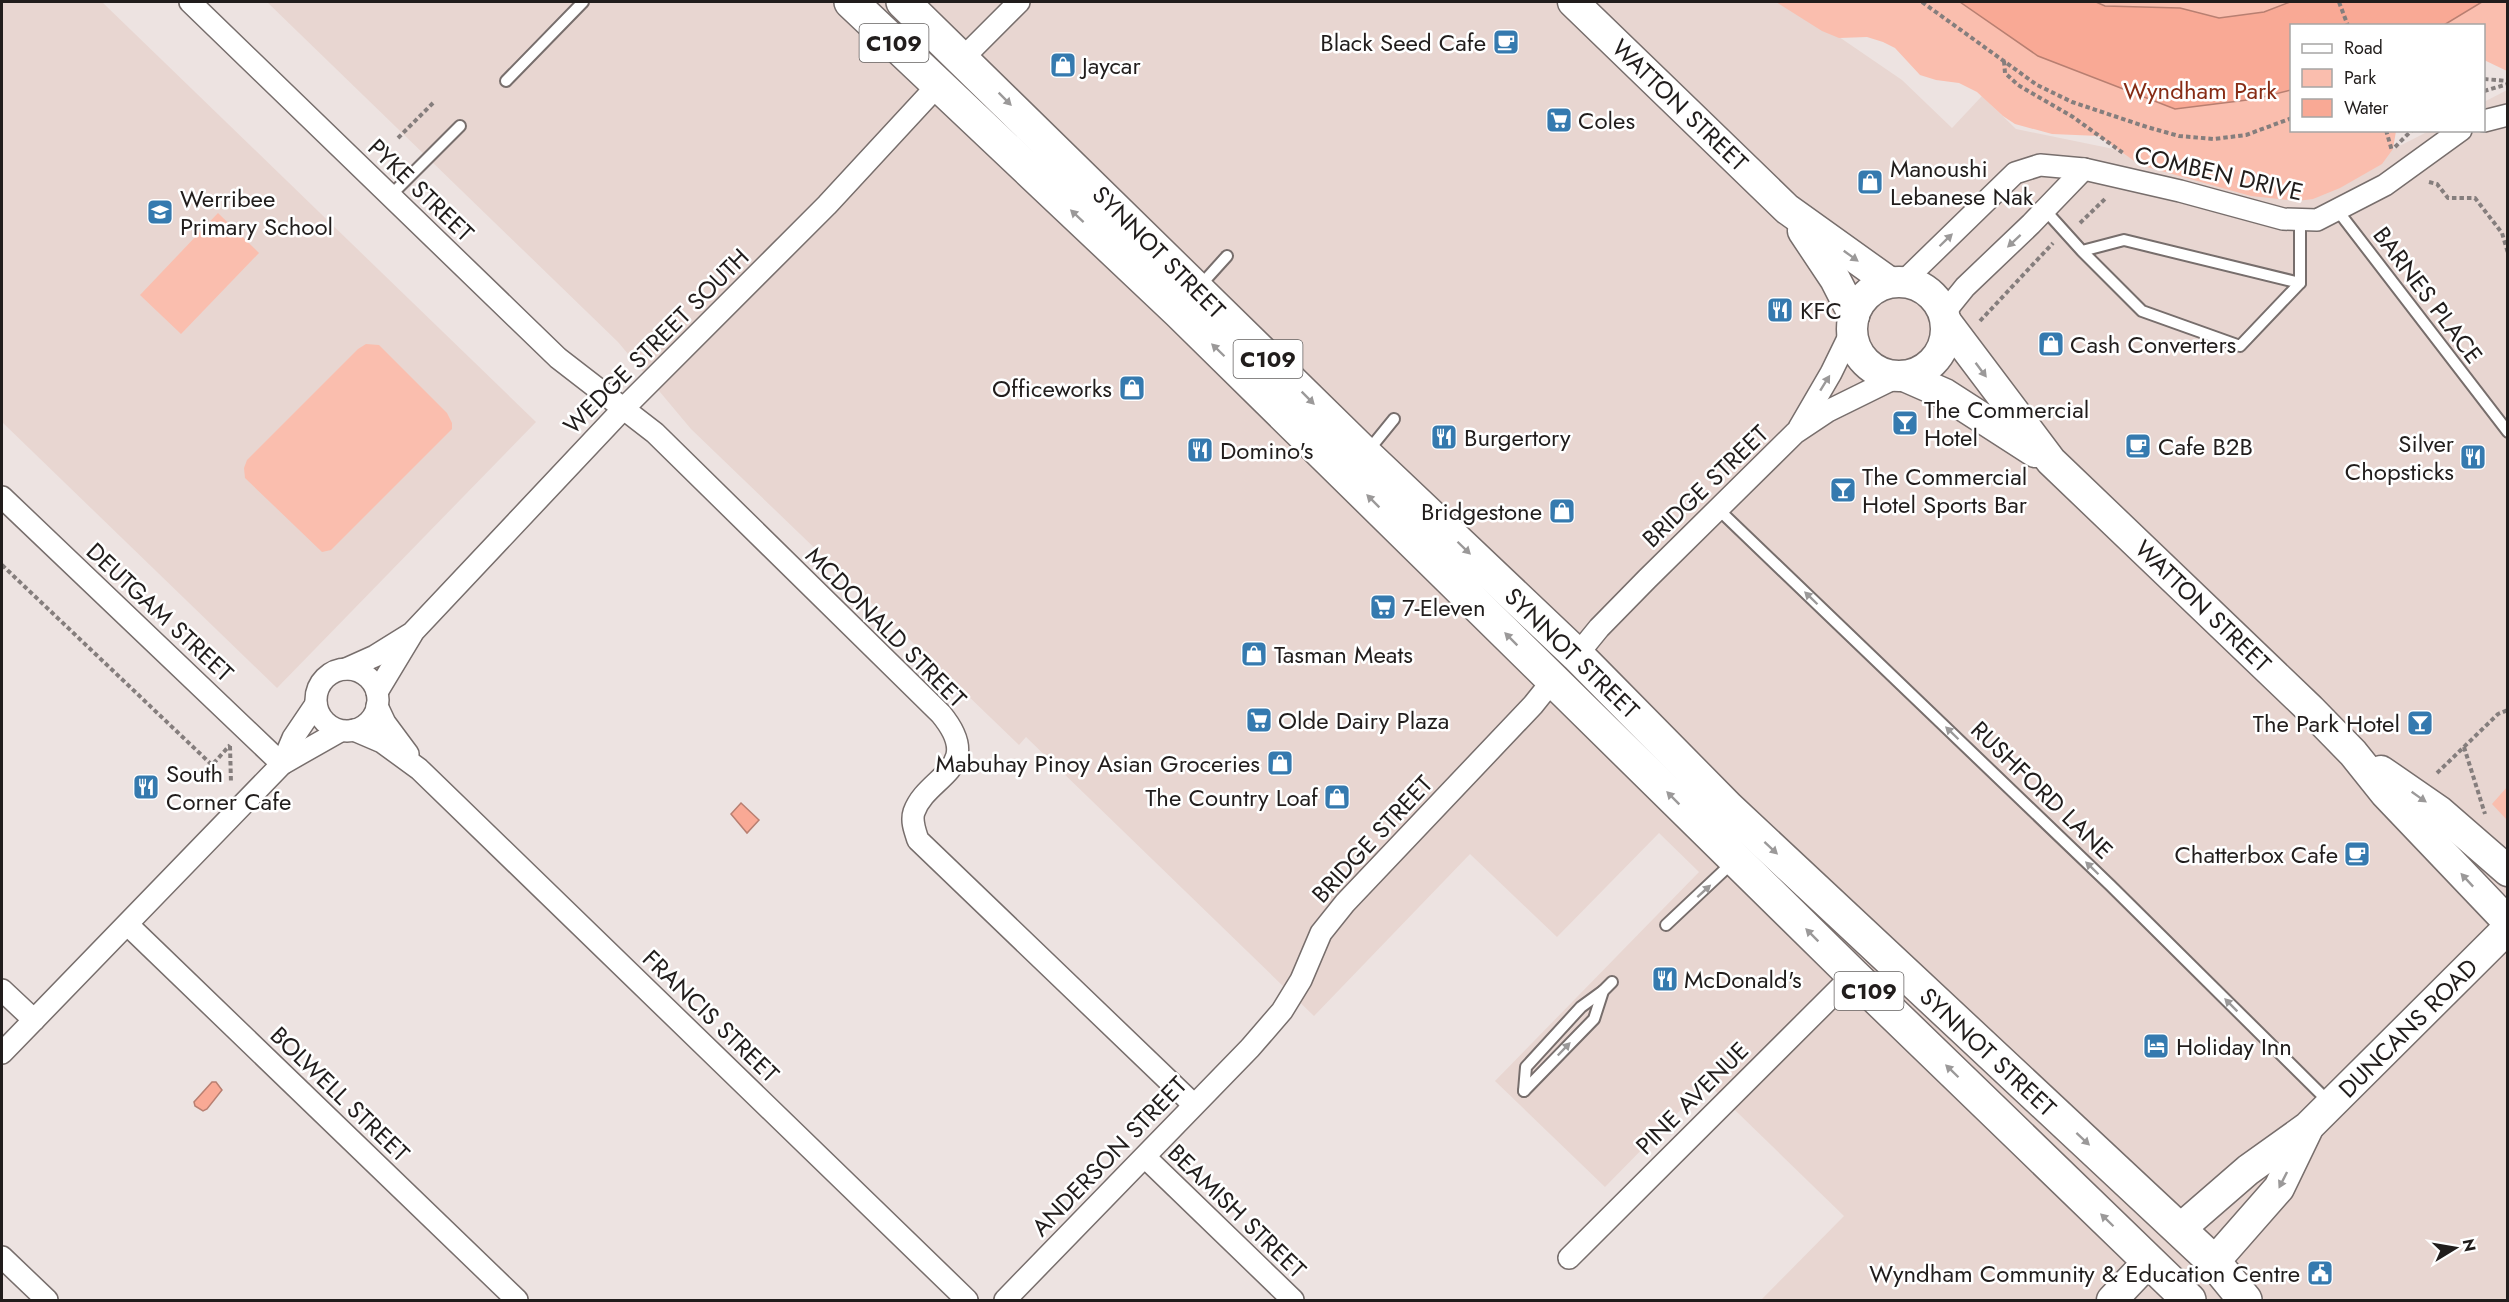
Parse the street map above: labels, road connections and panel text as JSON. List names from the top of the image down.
{
  "streets": {
    "highway": ["C109", "SYNNOT STREET", "DUNCANS ROAD"],
    "street": [
      "WATTON STREET",
      "COMBEN DRIVE",
      "PYKE STREET",
      "WEDGE STREET SOUTH",
      "BRIDGE STREET",
      "DEUTGAM STREET",
      "MCDONALD STREET",
      "FRANCIS STREET",
      "BOLWELL STREET",
      "PINE AVENUE",
      "ANDERSON STREET",
      "BEAMISH STREET"
    ],
    "lane": ["BARNES PLACE", "RUSHFORD LANE"]
  },
  "crossings": [
    ["WATTON STREET", "COMBEN DRIVE"],
    ["WATTON STREET", "BRIDGE STREET"],
    ["COMBEN DRIVE", "BARNES PLACE"],
    ["COMBEN DRIVE", "BRIDGE STREET"],
    ["PYKE STREET", "WEDGE STREET SOUTH"],
    ["PYKE STREET", "MCDONALD STREET"],
    ["SYNNOT STREET", "WEDGE STREET SOUTH"],
    ["SYNNOT STREET", "BRIDGE STREET"],
    ["SYNNOT STREET", "DUNCANS ROAD"],
    ["SYNNOT STREET", "PINE AVENUE"],
    ["WEDGE STREET SOUTH", "MCDONALD STREET"],
    ["WEDGE STREET SOUTH", "FRANCIS STREET"],
    ["BRIDGE STREET", "RUSHFORD LANE"],
    ["BRIDGE STREET", "ANDERSON STREET"],
    ["MCDONALD STREET", "ANDERSON STREET"],
    ["RUSHFORD LANE", "DUNCANS ROAD"],
    ["ANDERSON STREET", "BEAMISH STREET"]
  ],
  "one_way": ["RUSHFORD LANE"],
  "parks": ["Wyndham Park"],
  "places": {
    "cafe": ["Black Seed Cafe", "Cafe B2B", "Chatterbox Cafe"],
    "shop": [
      "Jaycar",
      "Manoushi Lebanese Nak",
      "Cash Converters",
      "Officeworks",
      "Bridgestone",
      "Tasman Meats",
      "Mabuhay Pinoy Asian Groceries",
      "The Country Loaf"
    ],
    "supermarket": ["Coles", "7-Eleven", "Olde Dairy Plaza"],
    "school or university": ["Werribee Primary School"],
    "restaurant": [
      "KFC",
      "Burgertory",
      "Domino's",
      "Silver Chopsticks",
      "South Corner Cafe",
      "McDonald's"
    ],
    "bar": ["The Commercial Hotel", "The Commercial Hotel Sports Bar", "The Park Hotel"],
    "hotel": ["Holiday Inn"],
    "public building": ["Wyndham Community & Education Centre"]
  },
  "legend": ["Road", "Park", "Water"],
  "north": "right"
}
